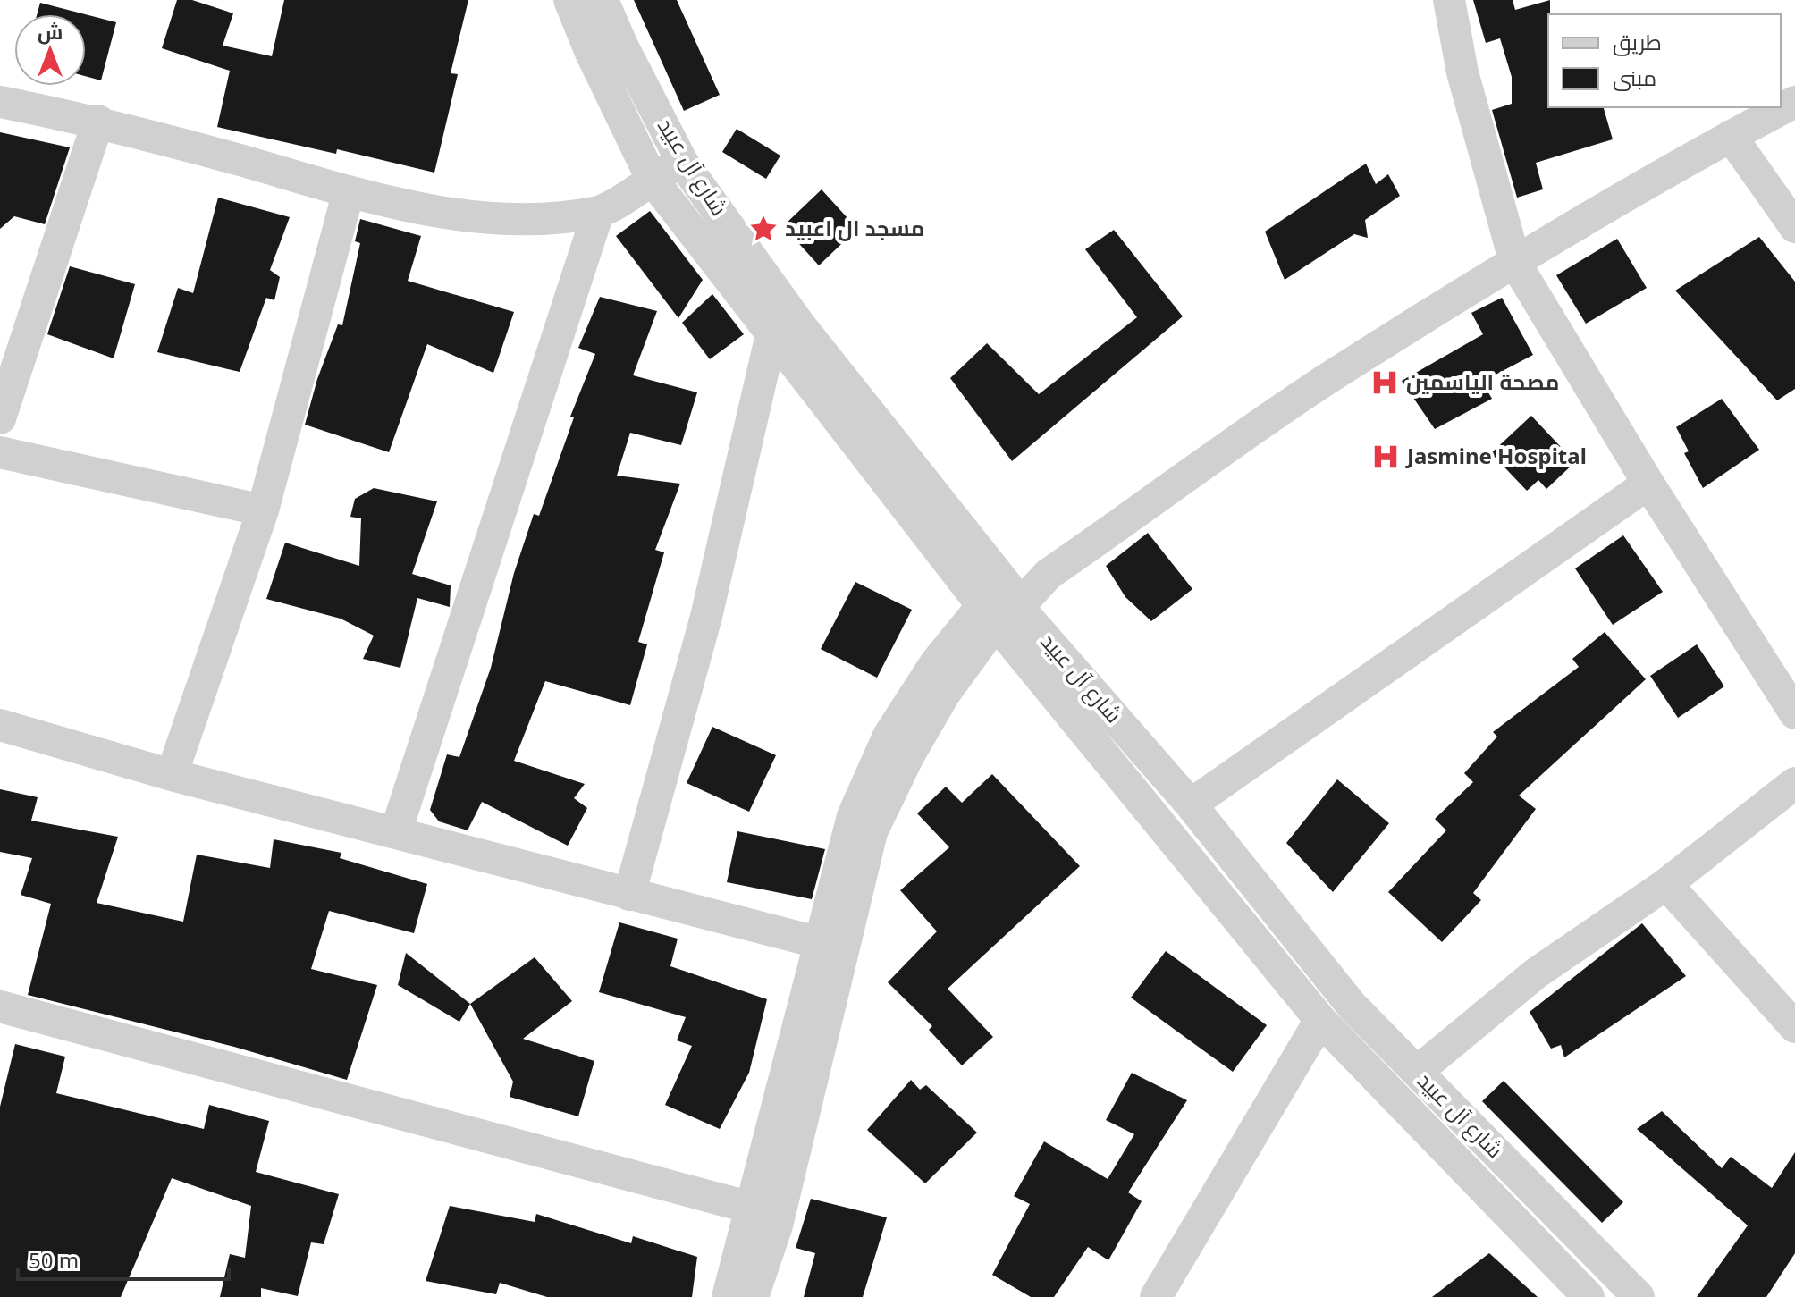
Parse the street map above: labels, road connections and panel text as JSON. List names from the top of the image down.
{
  "streets": {
    "street": ["شارع آل عبيد"]
  },
  "places": {
    "place": ["مسجد ال اعبيد"],
    "hospital": ["مصحة الياسمين", "Jasmine Hospital"]
  },
  "legend": ["طريق", "مبنى"],
  "scale_bar": "50 m",
  "north": "top"
}
